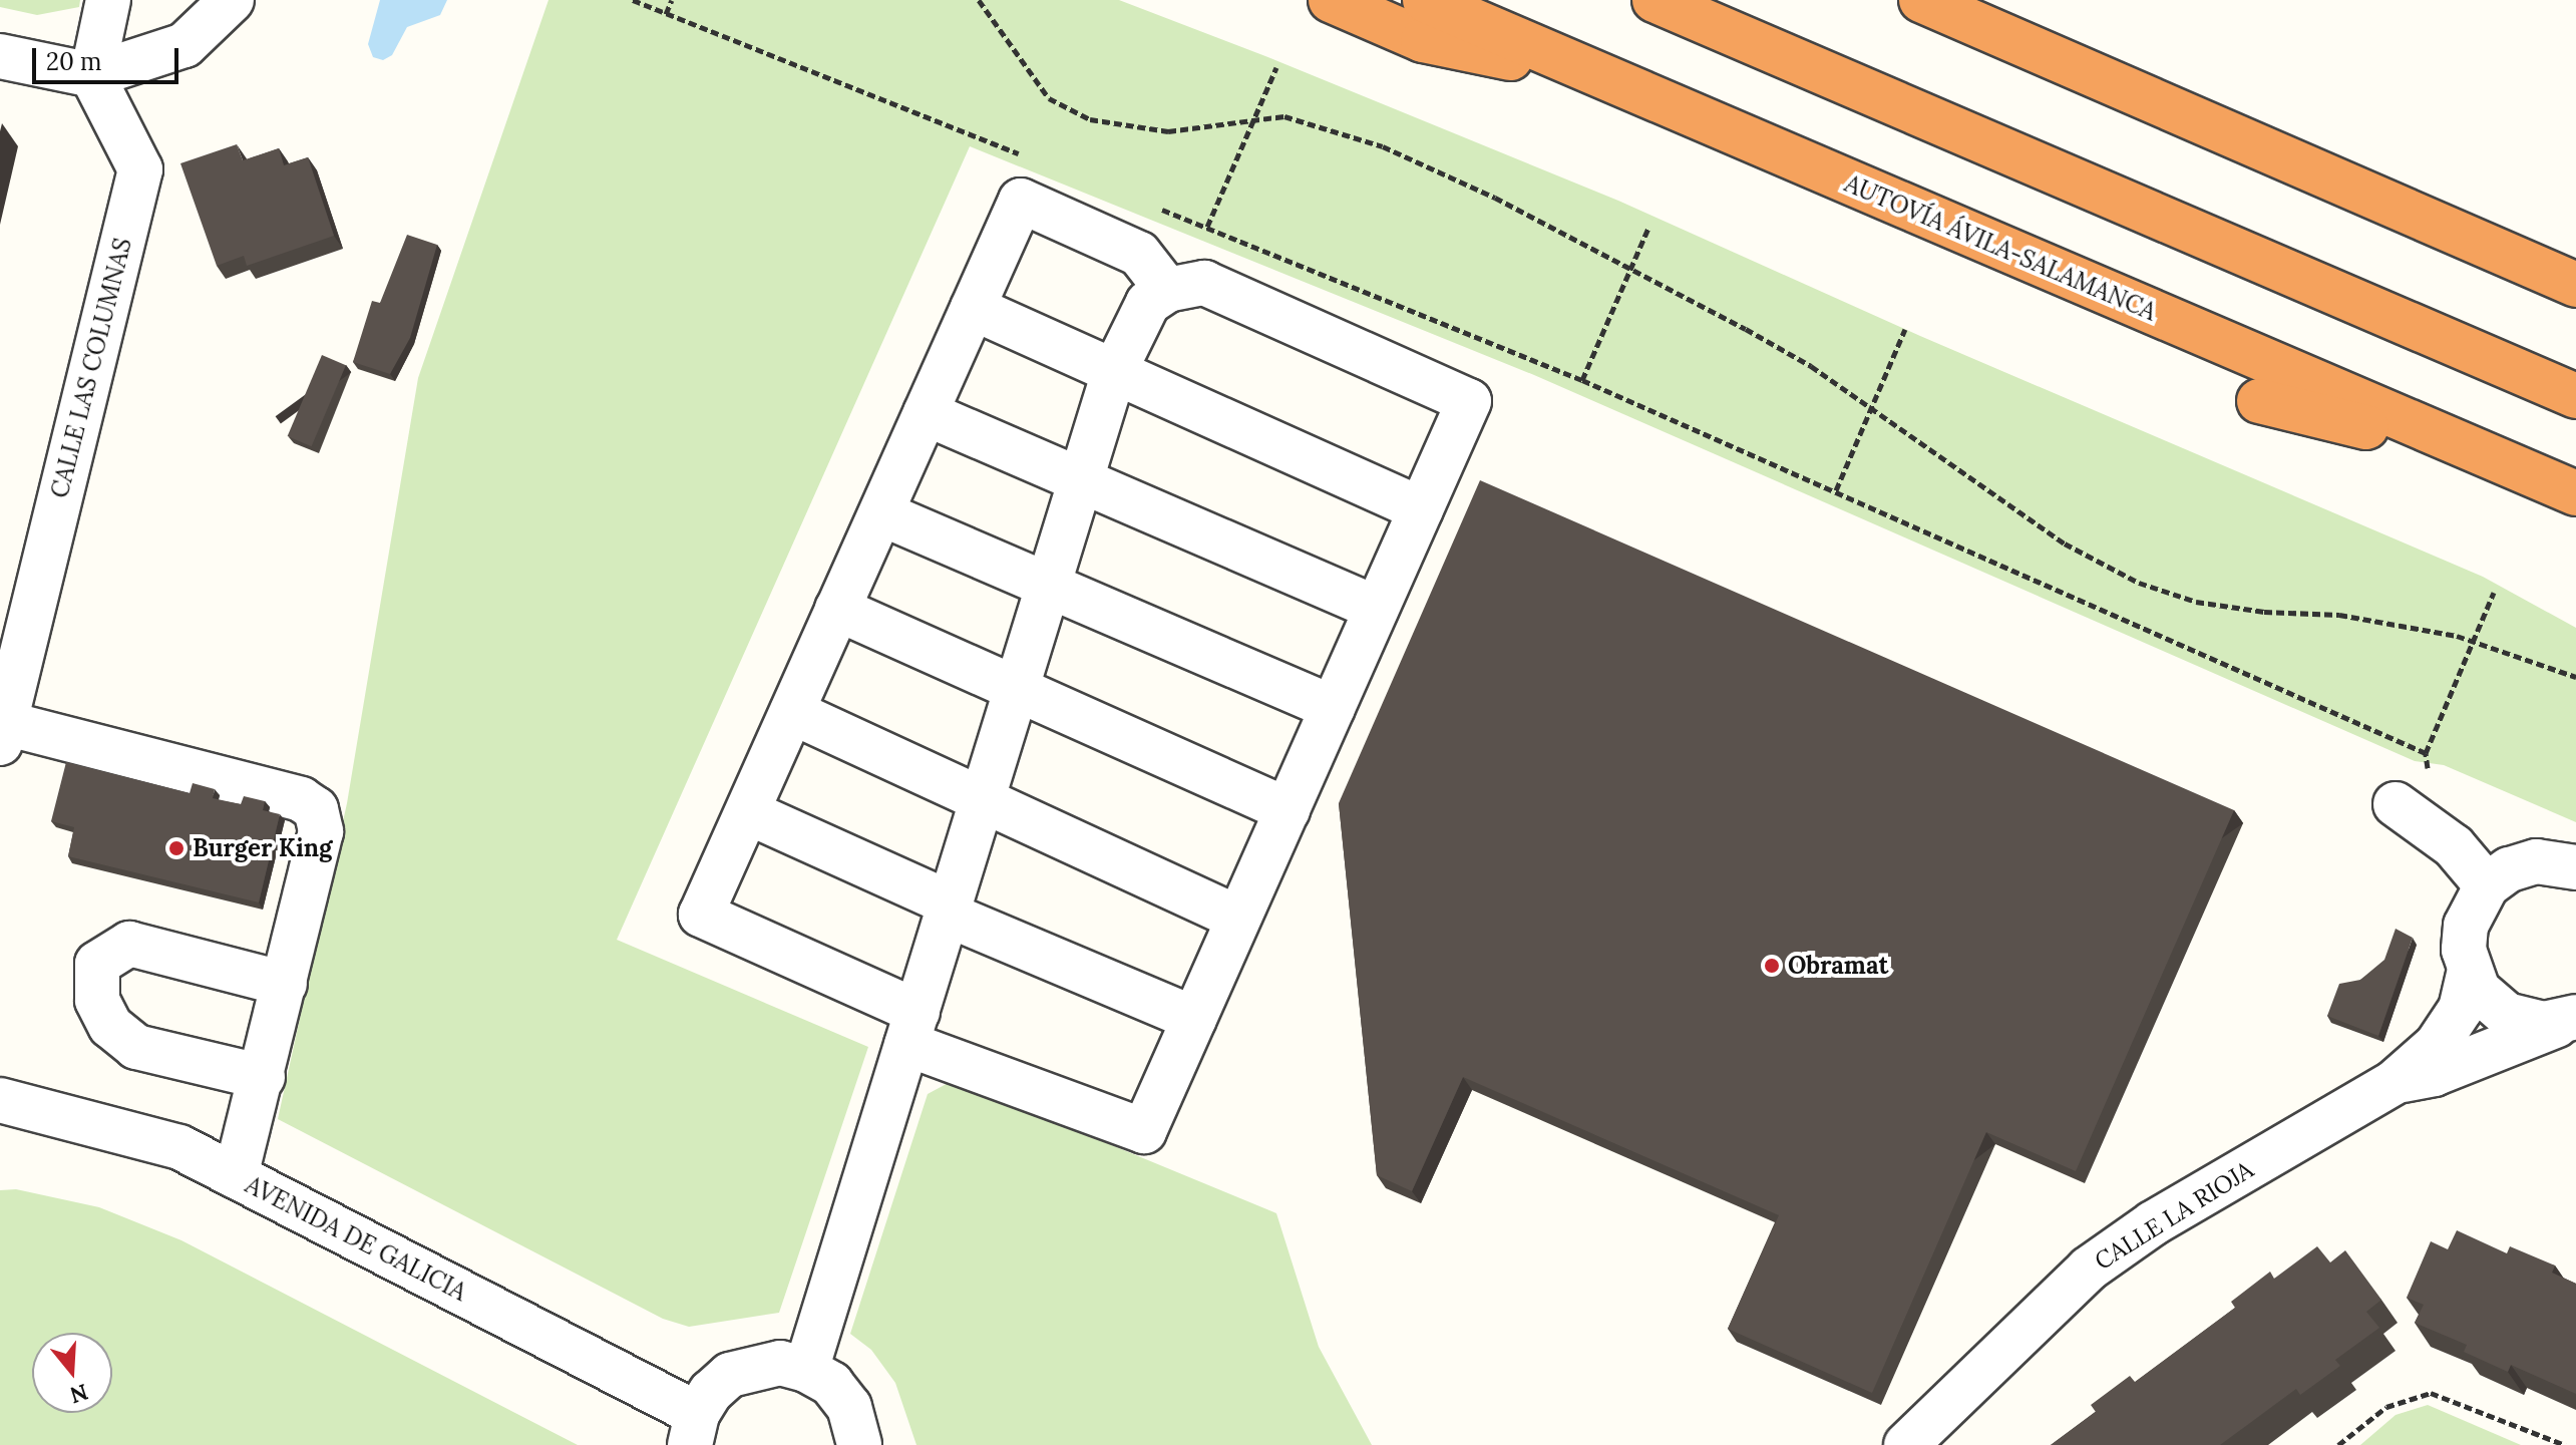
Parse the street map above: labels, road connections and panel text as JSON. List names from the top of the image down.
{
  "streets": {
    "highway": ["AUTOVÍA ÁVILA-SALAMANCA"],
    "street": ["CALLE LAS COLUMNAS", "CALLE LA RIOJA", "AVENIDA DE GALICIA"]
  },
  "places": ["Burger King", "Obramat"],
  "scale_bar": "20 m",
  "north": "bottom"
}
